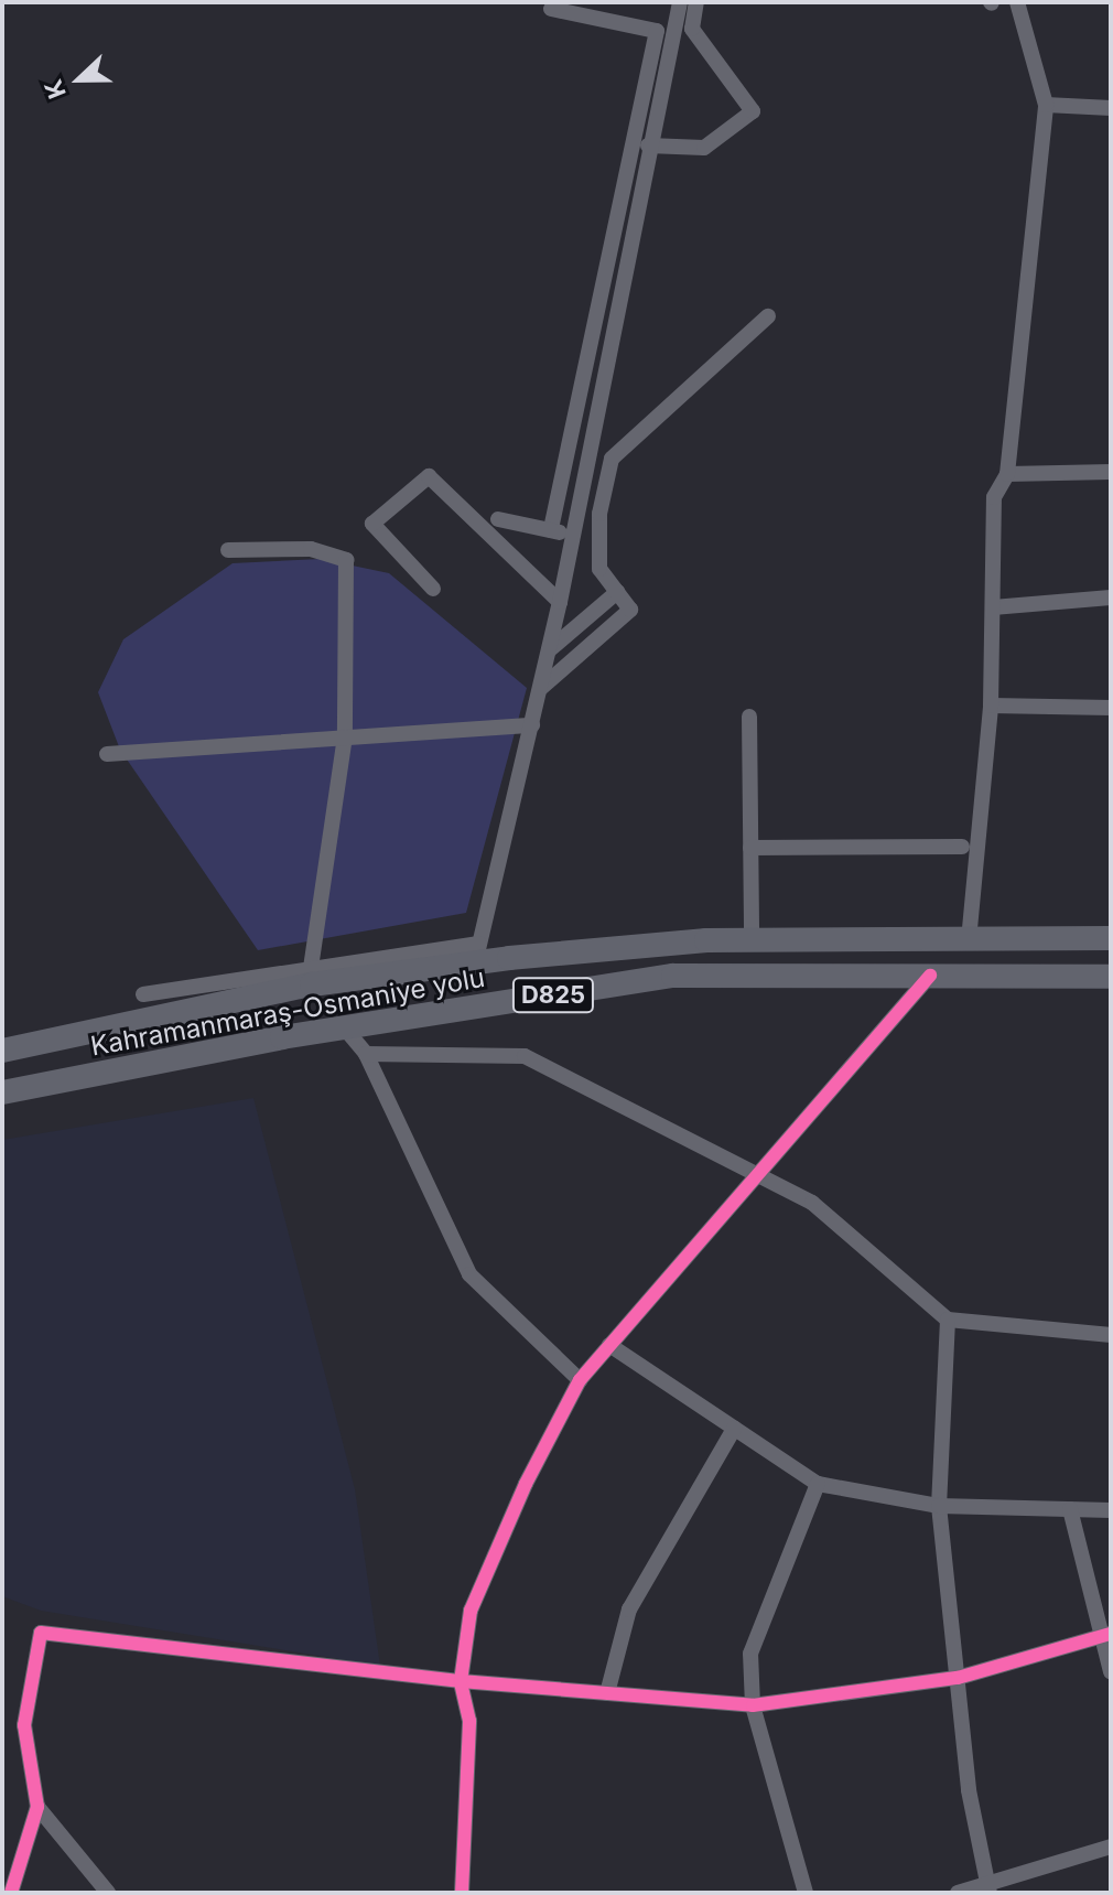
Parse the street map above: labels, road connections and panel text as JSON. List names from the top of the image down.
{
  "streets": {
    "highway": ["D825", "Kahramanmaraş-Osmaniye yolu"]
  },
  "north": "left"
}
